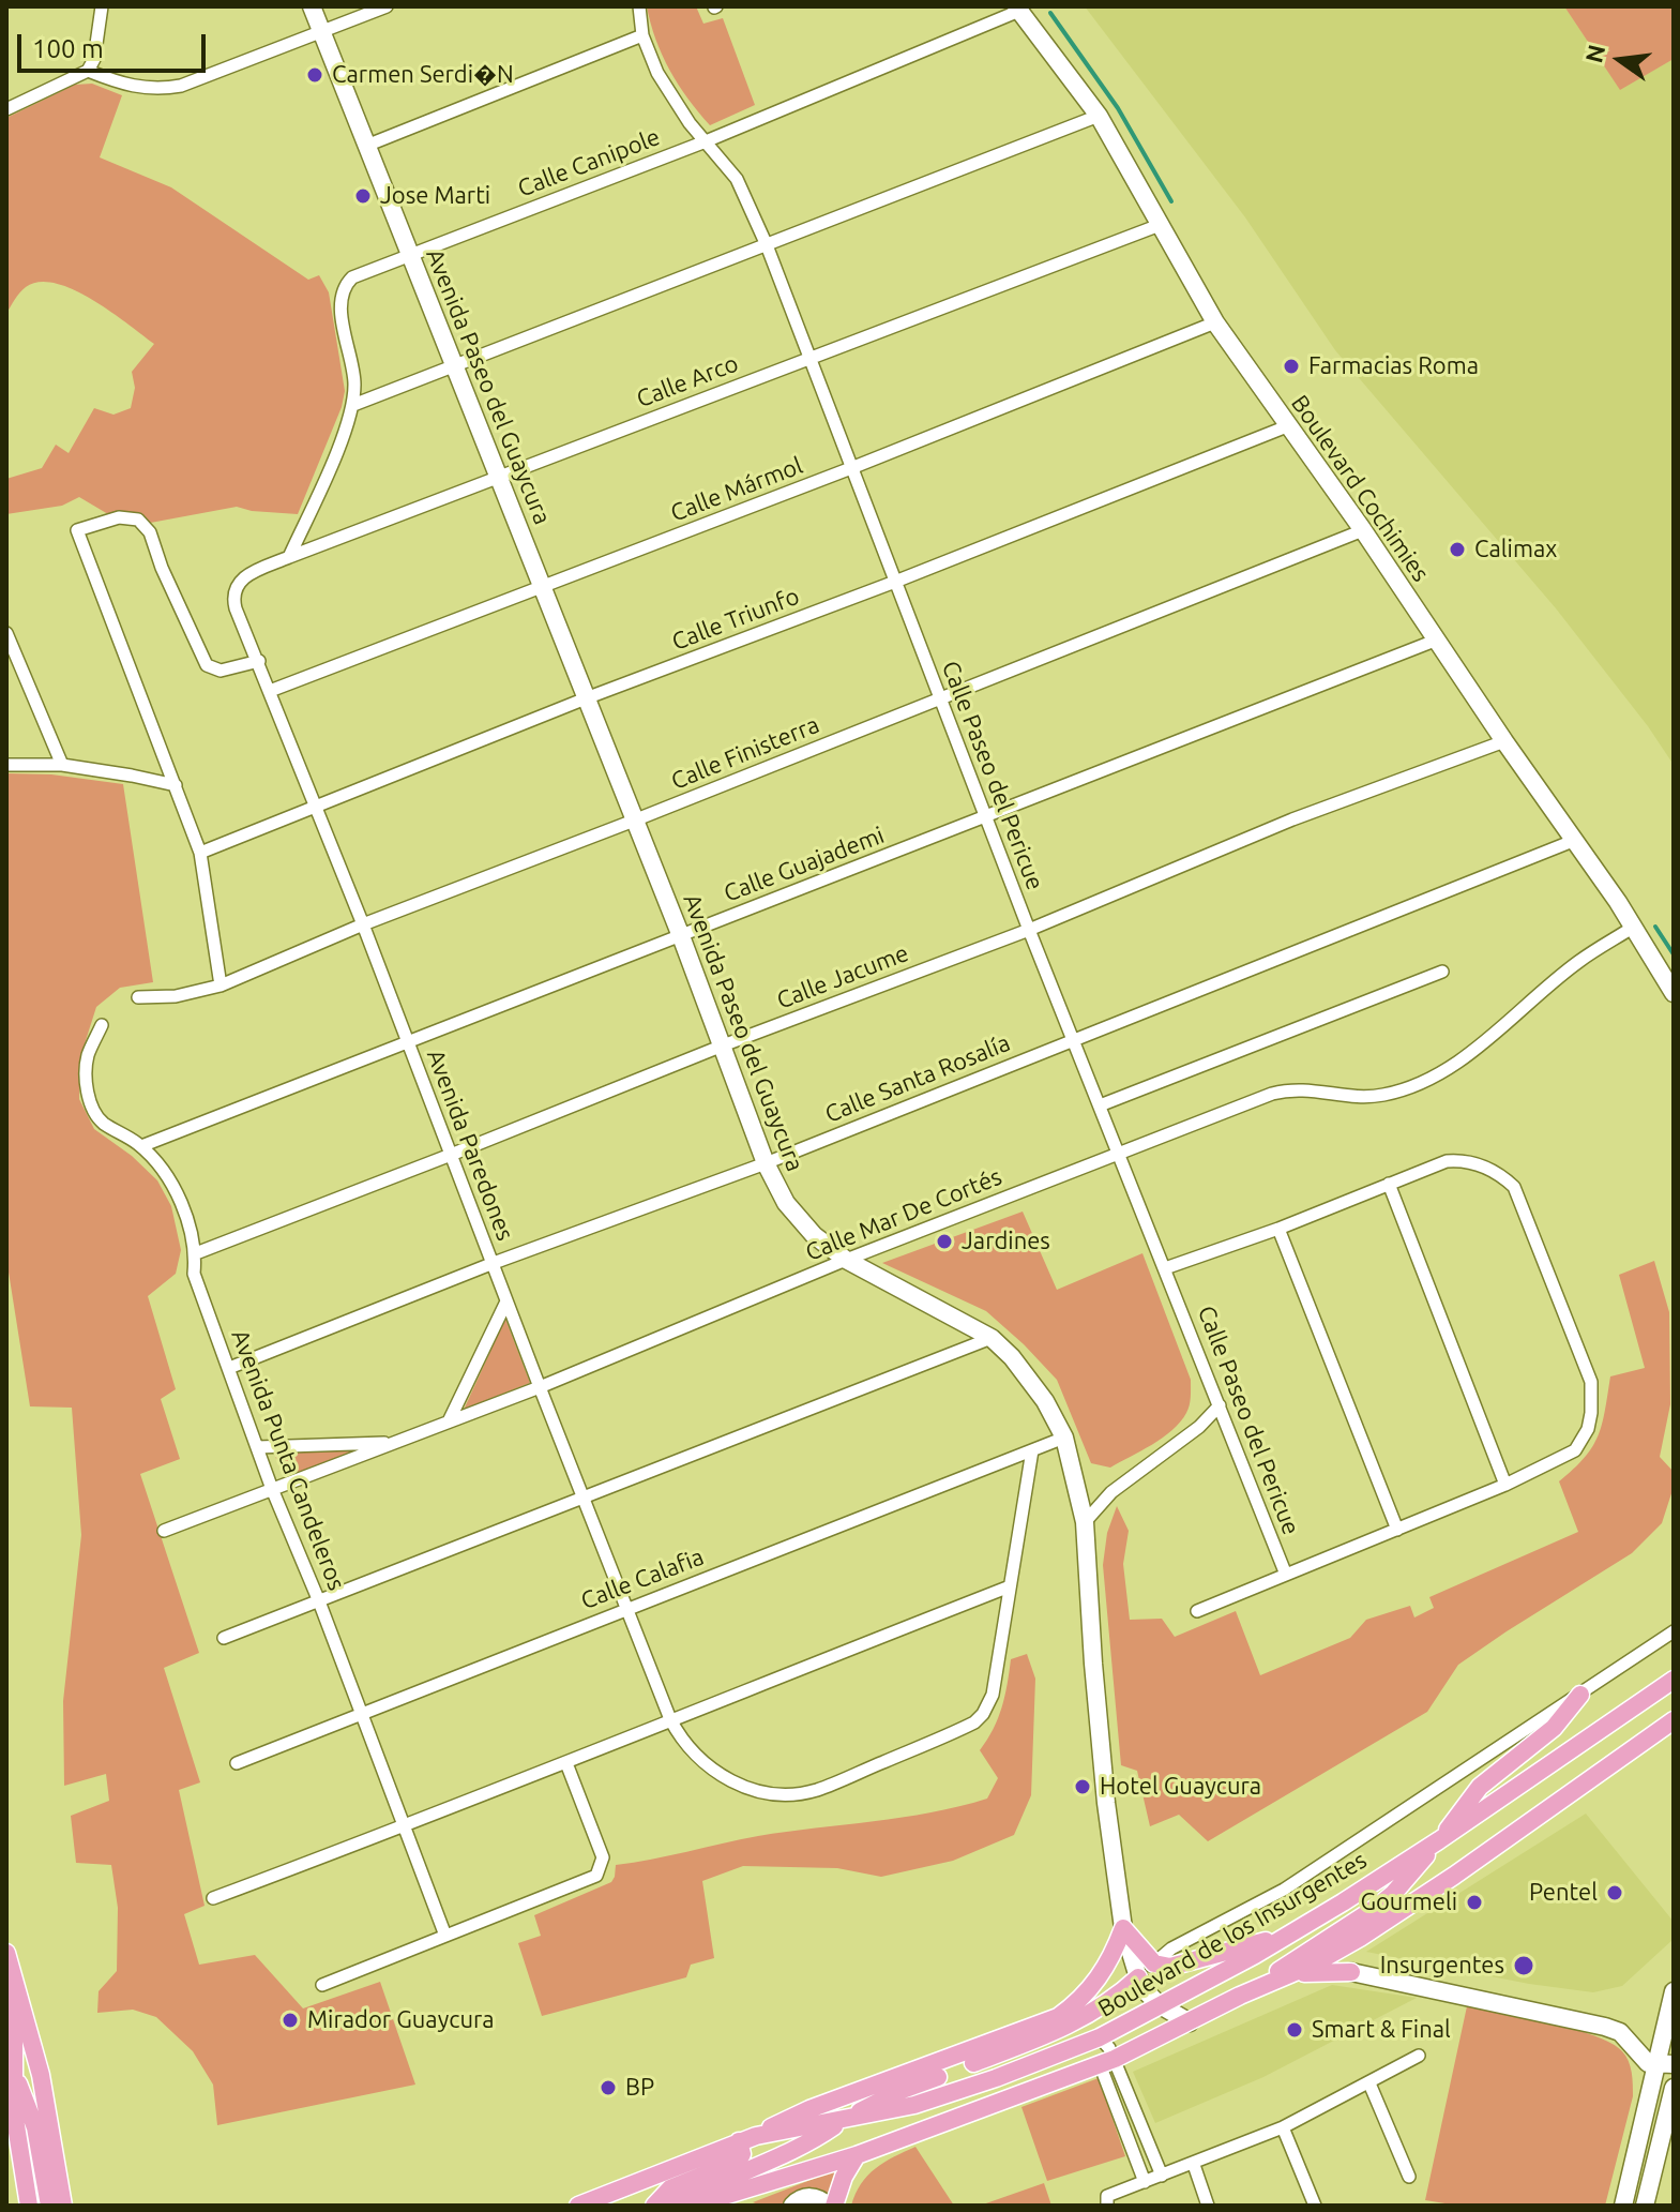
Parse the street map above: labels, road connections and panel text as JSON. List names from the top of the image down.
{
  "streets": {
    "main road": ["Boulevard de los Insurgentes"],
    "street": [
      "Calle Canipole",
      "Calle Arco",
      "Avenida Paseo del Guaycura",
      "Boulevard Cochimies",
      "Calle Mármol",
      "Calle Triunfo",
      "Calle Finisterra",
      "Calle Paseo del Pericue",
      "Calle Guajademi",
      "Calle Jacume",
      "Calle Santa Rosalía",
      "Avenida Paredones",
      "Calle Mar De Cortés",
      "Avenida Punta Candeleros",
      "Calle Calafia"
    ]
  },
  "crossings": [
    ["Calle Canipole", "Calle Arco"],
    ["Calle Canipole", "Avenida Paseo del Guaycura"],
    ["Calle Canipole", "Boulevard Cochimies"],
    ["Calle Canipole", "Calle Paseo del Pericue"],
    ["Calle Arco", "Avenida Paseo del Guaycura"],
    ["Calle Arco", "Boulevard Cochimies"],
    ["Calle Arco", "Calle Paseo del Pericue"],
    ["Calle Arco", "Avenida Paredones"],
    ["Avenida Paseo del Guaycura", "Calle Mármol"],
    ["Avenida Paseo del Guaycura", "Calle Triunfo"],
    ["Avenida Paseo del Guaycura", "Calle Finisterra"],
    ["Avenida Paseo del Guaycura", "Calle Guajademi"],
    ["Avenida Paseo del Guaycura", "Calle Jacume"],
    ["Avenida Paseo del Guaycura", "Calle Santa Rosalía"],
    ["Avenida Paseo del Guaycura", "Calle Mar De Cortés"],
    ["Avenida Paseo del Guaycura", "Calle Calafia"],
    ["Avenida Paseo del Guaycura", "Boulevard de los Insurgentes"],
    ["Boulevard Cochimies", "Calle Mármol"],
    ["Boulevard Cochimies", "Calle Triunfo"],
    ["Boulevard Cochimies", "Calle Finisterra"],
    ["Boulevard Cochimies", "Calle Guajademi"],
    ["Boulevard Cochimies", "Calle Jacume"],
    ["Boulevard Cochimies", "Calle Santa Rosalía"],
    ["Boulevard Cochimies", "Calle Mar De Cortés"],
    ["Calle Mármol", "Calle Paseo del Pericue"],
    ["Calle Mármol", "Avenida Paredones"],
    ["Calle Triunfo", "Calle Paseo del Pericue"],
    ["Calle Triunfo", "Avenida Paredones"],
    ["Calle Finisterra", "Calle Paseo del Pericue"],
    ["Calle Finisterra", "Avenida Paredones"],
    ["Calle Paseo del Pericue", "Calle Guajademi"],
    ["Calle Paseo del Pericue", "Calle Jacume"],
    ["Calle Paseo del Pericue", "Calle Santa Rosalía"],
    ["Calle Paseo del Pericue", "Calle Mar De Cortés"],
    ["Calle Guajademi", "Avenida Paredones"],
    ["Calle Guajademi", "Avenida Punta Candeleros"],
    ["Calle Jacume", "Avenida Paredones"],
    ["Calle Jacume", "Avenida Punta Candeleros"],
    ["Calle Santa Rosalía", "Avenida Paredones"],
    ["Calle Santa Rosalía", "Avenida Punta Candeleros"],
    ["Avenida Paredones", "Calle Mar De Cortés"],
    ["Avenida Paredones", "Calle Calafia"],
    ["Calle Mar De Cortés", "Avenida Punta Candeleros"],
    ["Avenida Punta Candeleros", "Calle Calafia"]
  ],
  "places": [
    "Carmen Serdi�N",
    "Jose Marti",
    "Farmacias Roma",
    "Calimax",
    "Jardines",
    "Hotel Guaycura",
    "Pentel",
    "Gourmeli",
    "Insurgentes",
    "Mirador Guaycura",
    "Smart & Final",
    "BP"
  ],
  "scale_bar": "100 m",
  "north": "left"
}
